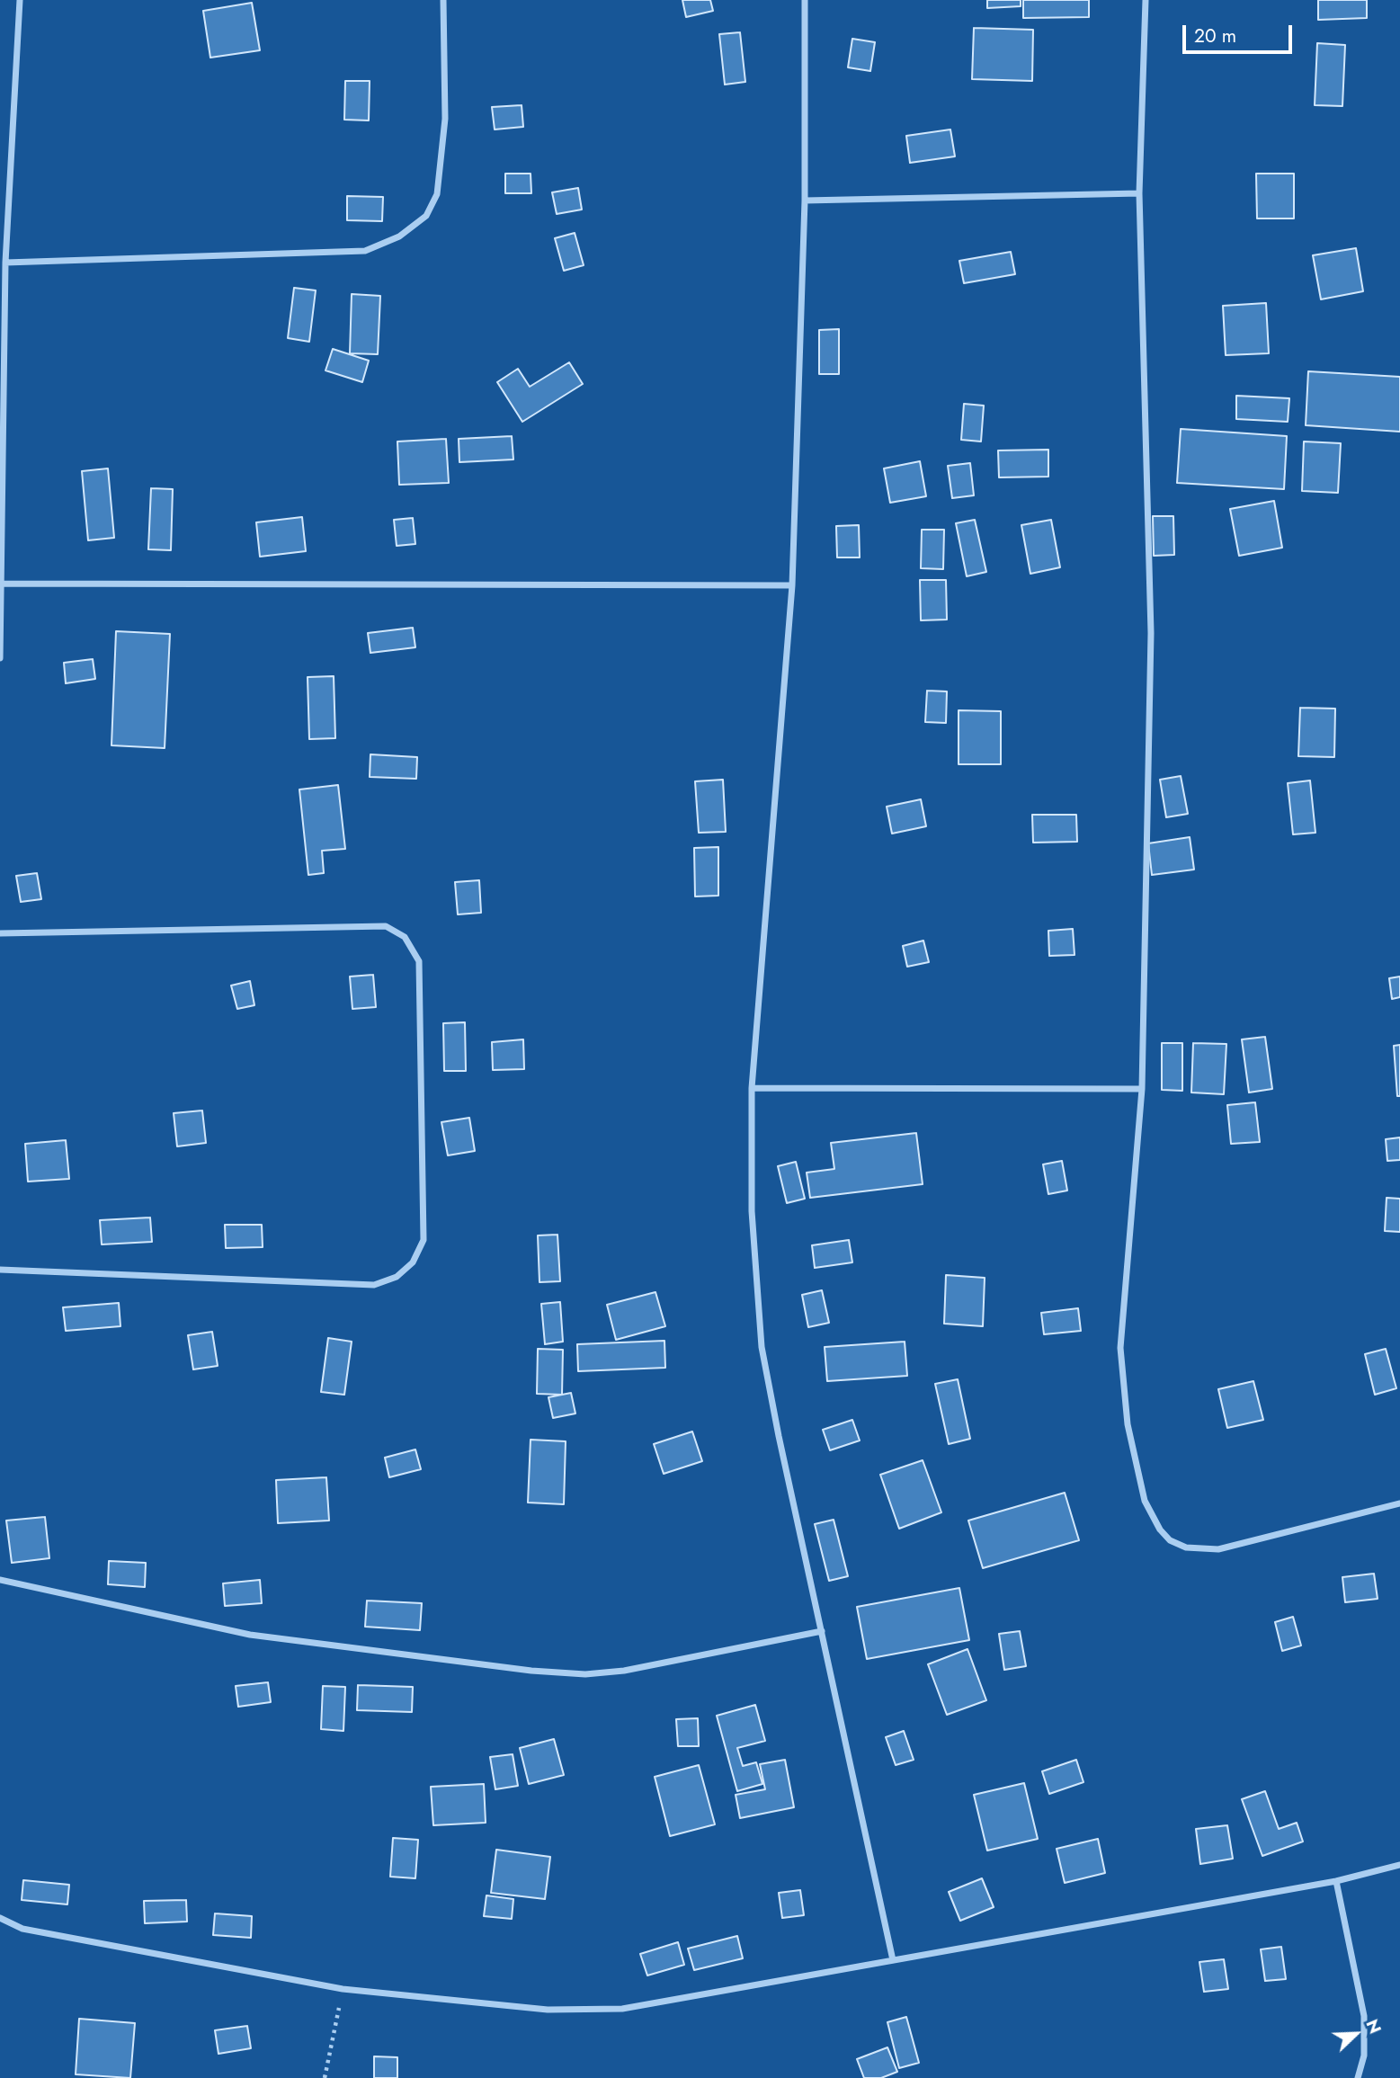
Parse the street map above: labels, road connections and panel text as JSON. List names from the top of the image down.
{
  "scale_bar": "20 m",
  "north": "top right"
}
